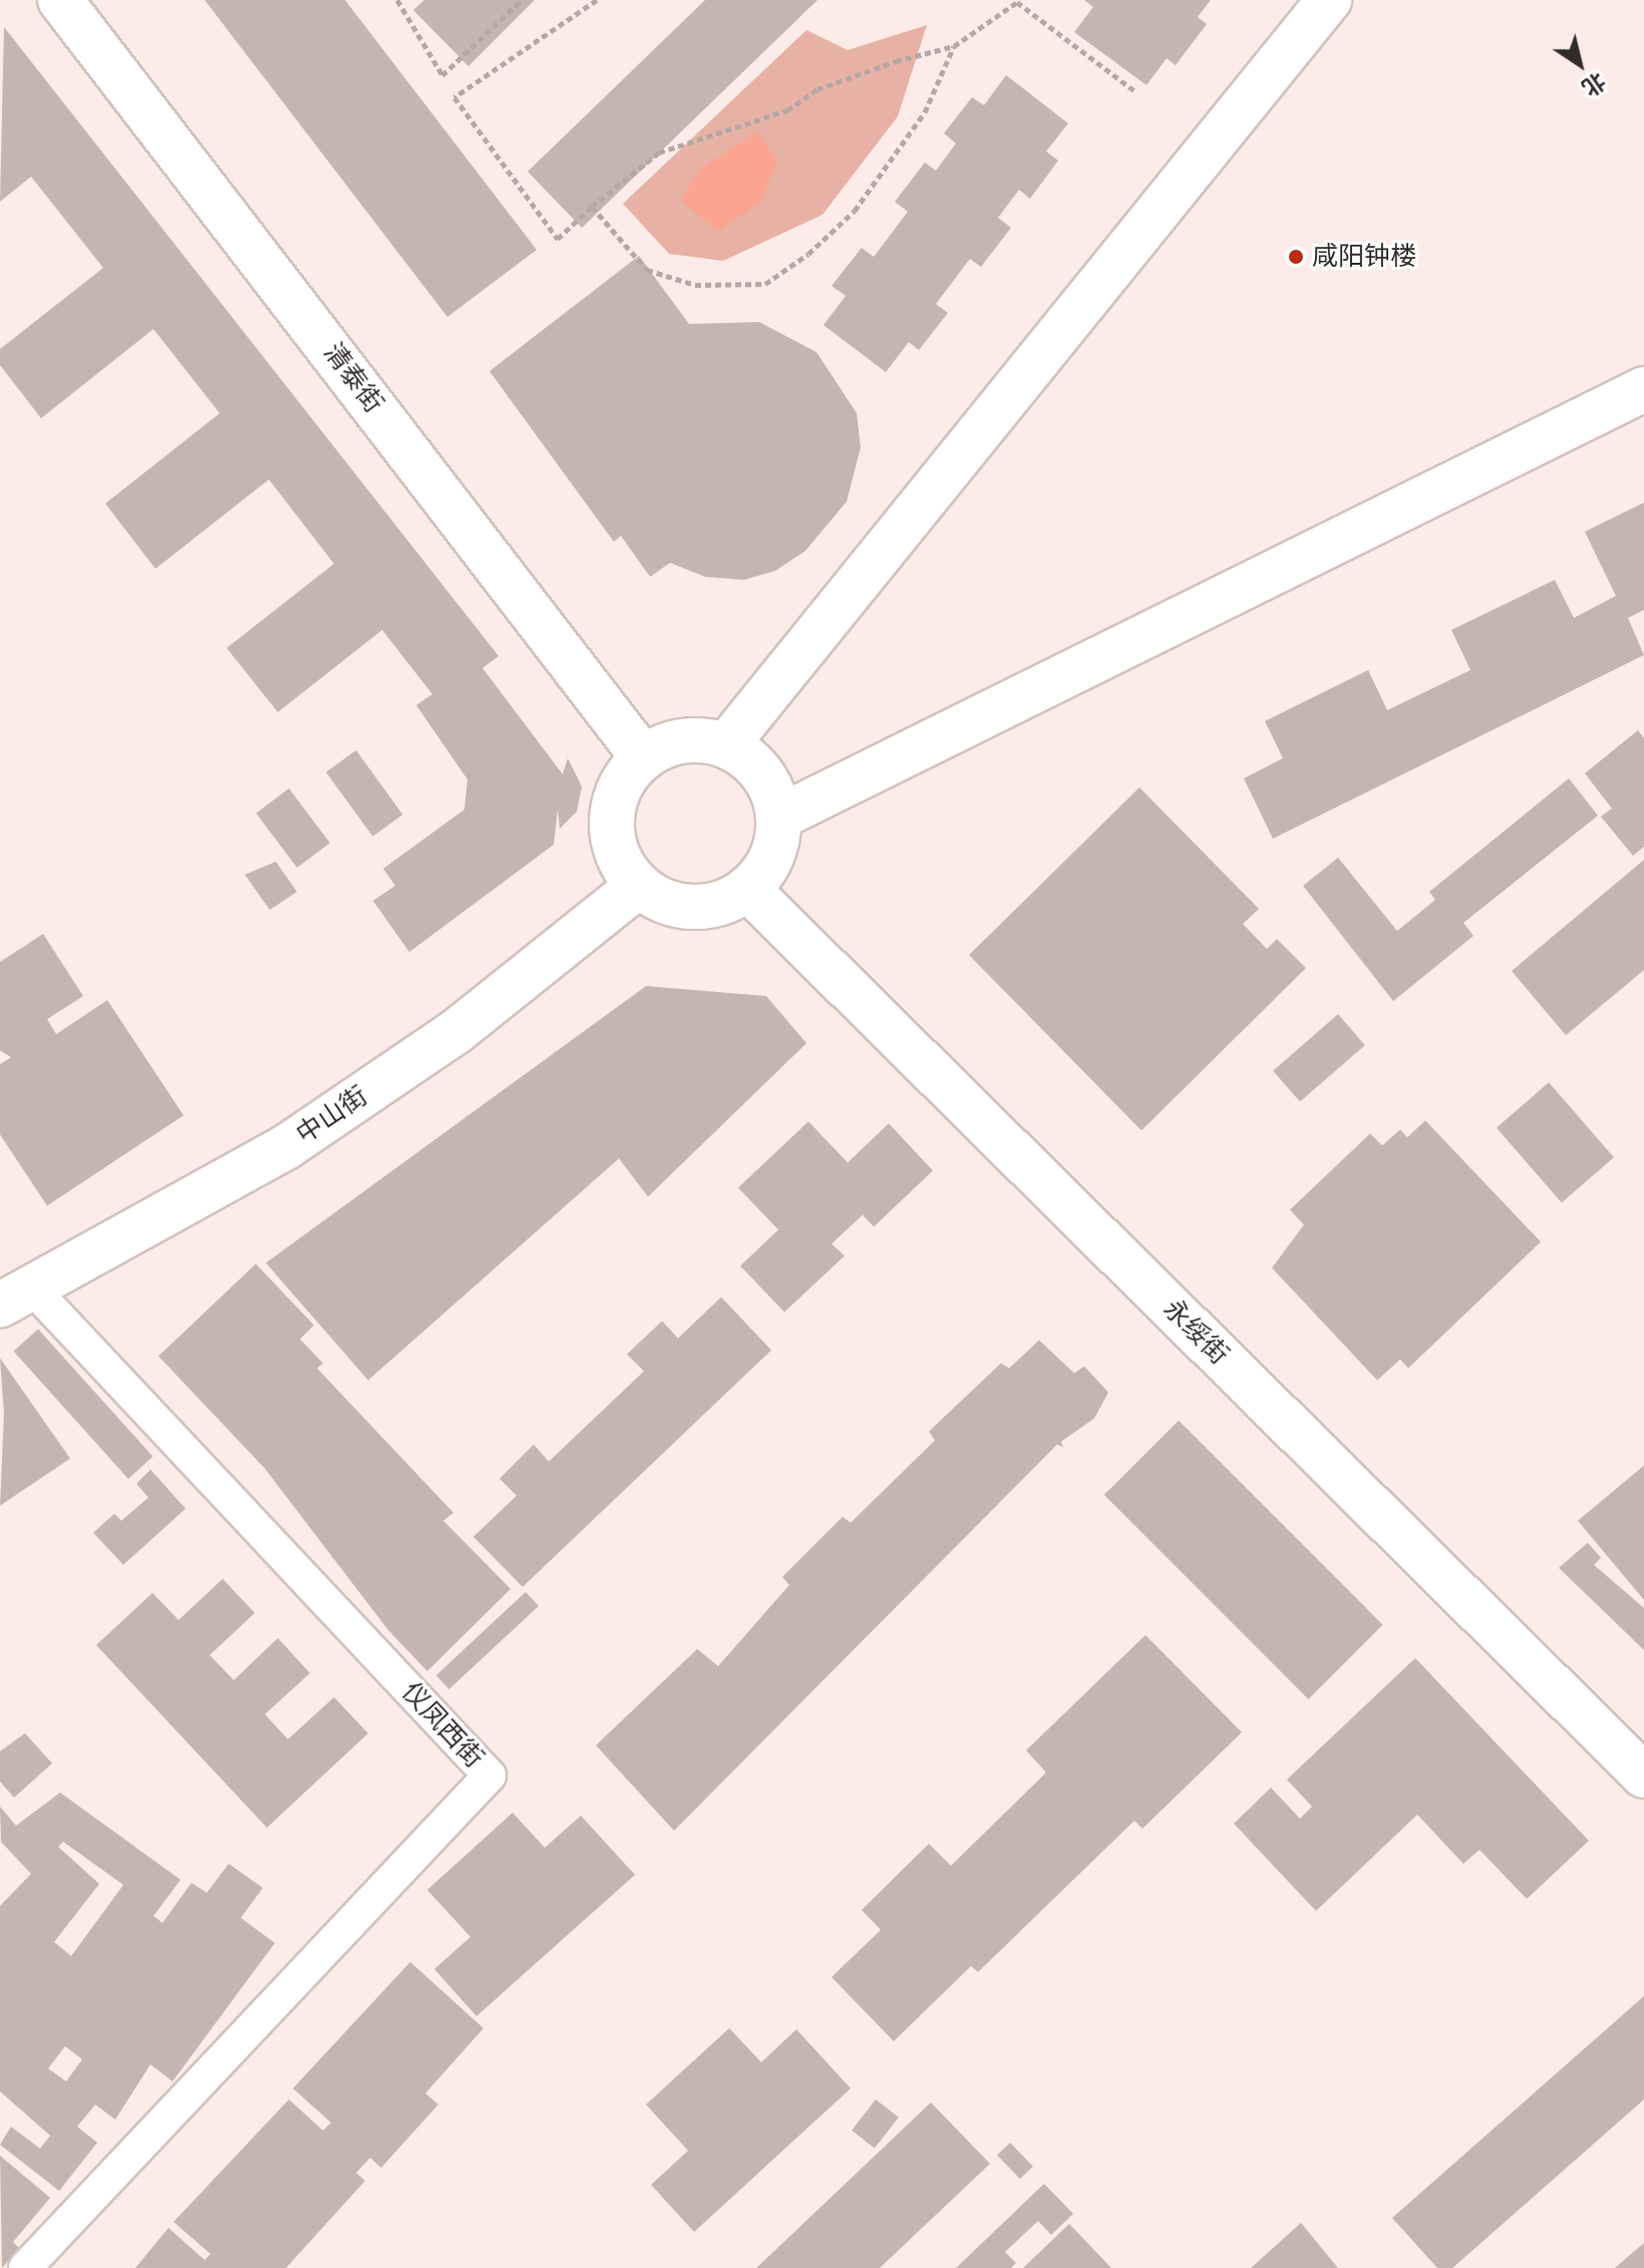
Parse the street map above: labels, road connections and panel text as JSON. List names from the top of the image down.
{
  "streets": {
    "street": [
      "清泰街",
      "中山街",
      "永绥街",
      "仪凤西街"
    ]
  },
  "crossings": [
    ["清泰街", "中山街"],
    ["清泰街", "永绥街"],
    ["中山街", "永绥街"],
    ["中山街", "仪凤西街"]
  ],
  "places": ["咸阳钟楼"],
  "north": "bottom right"
}
